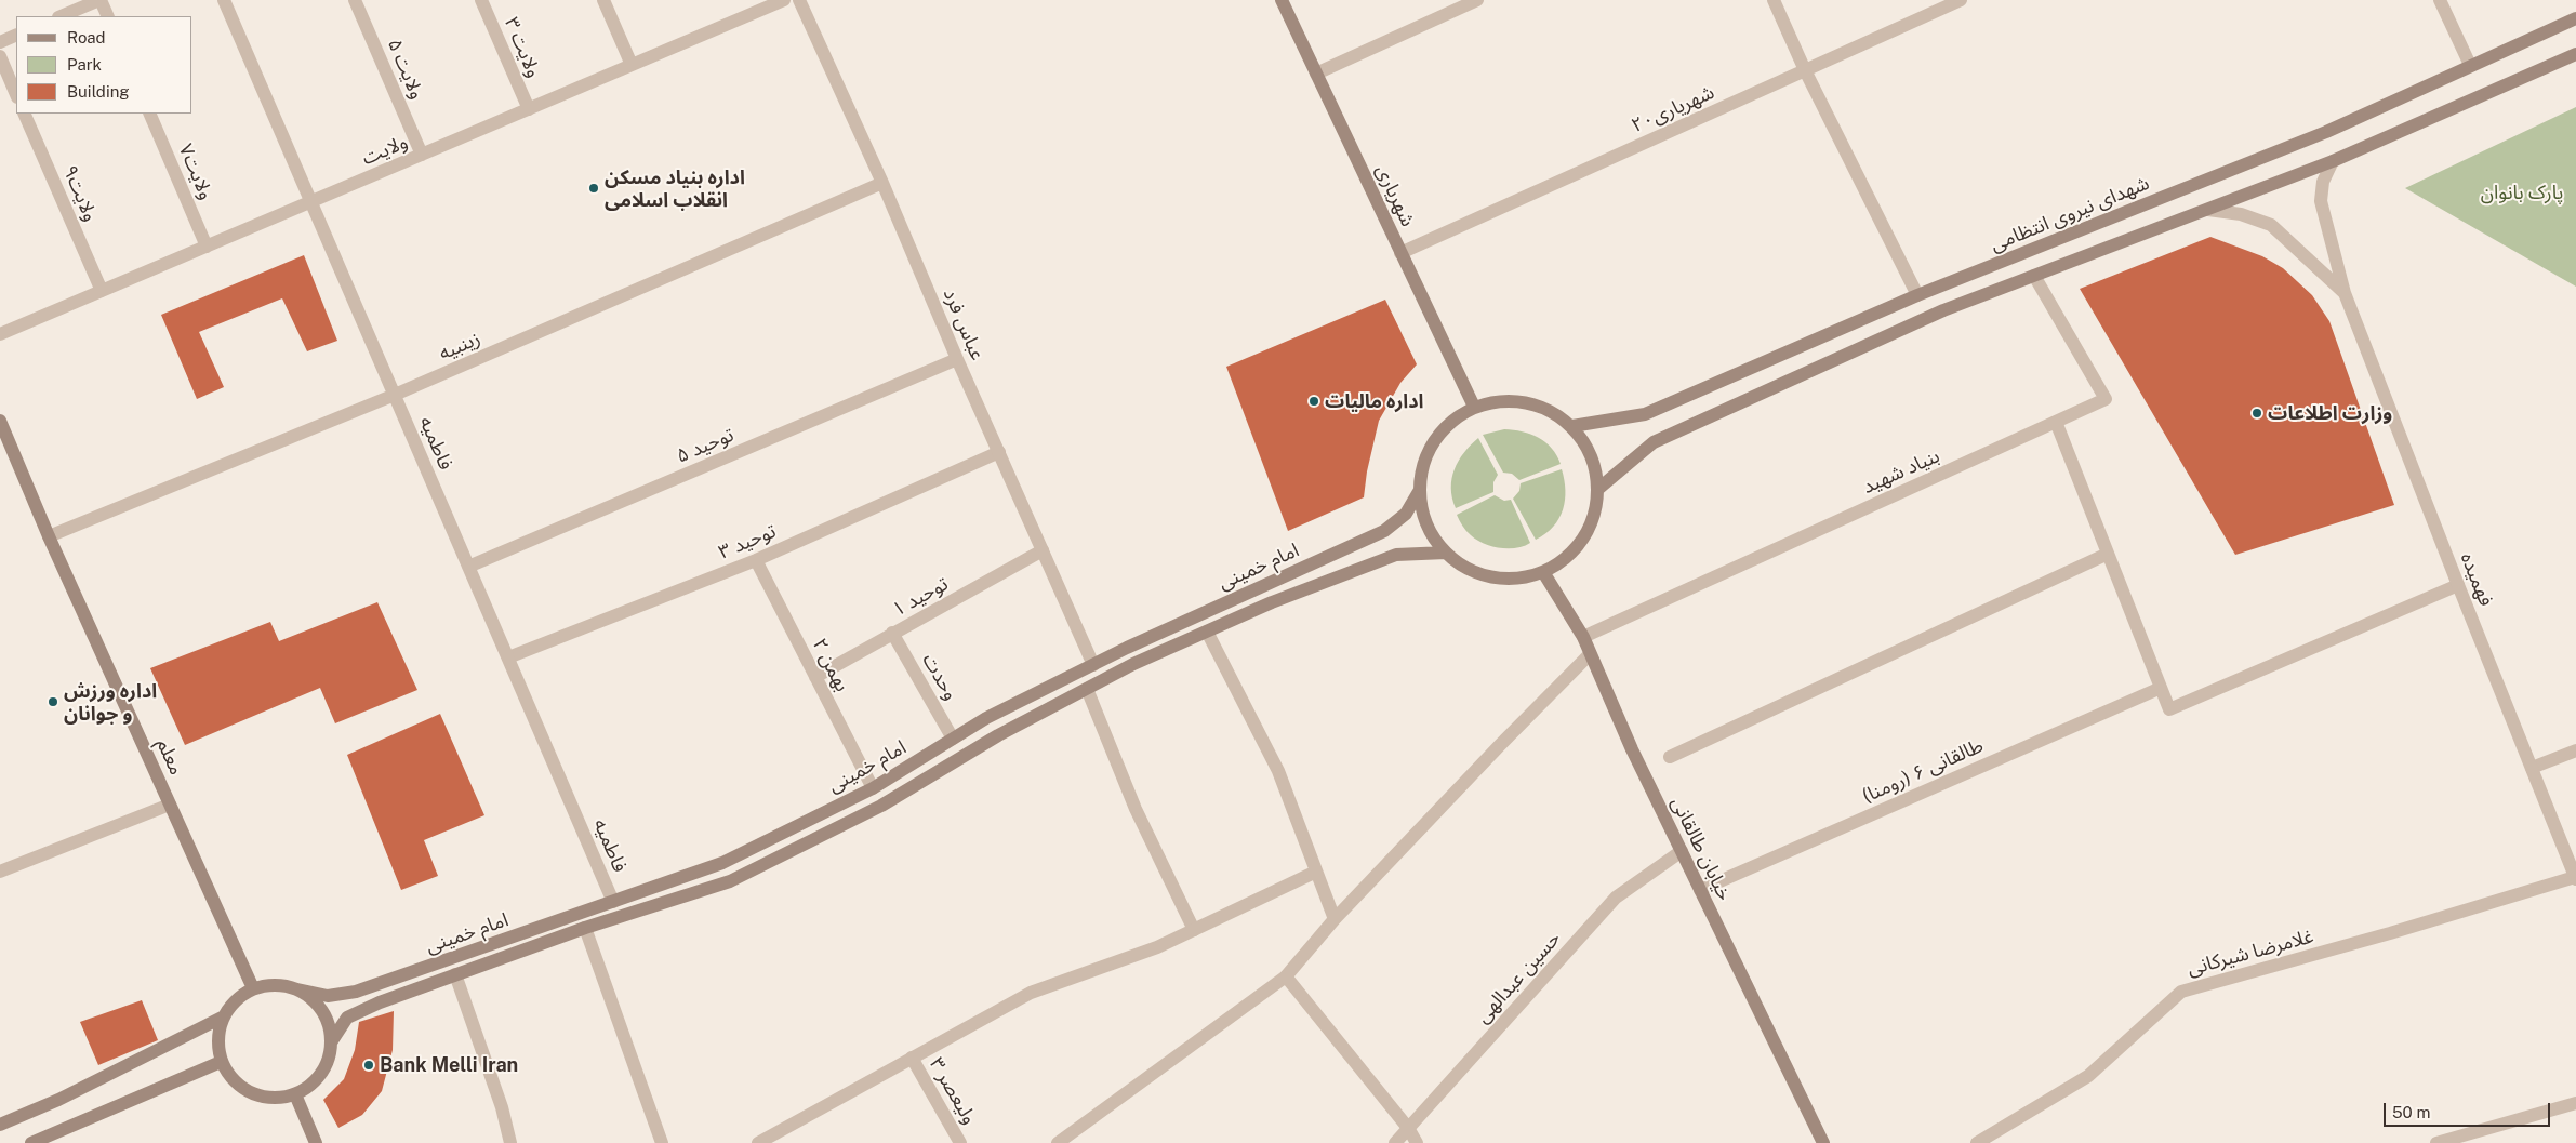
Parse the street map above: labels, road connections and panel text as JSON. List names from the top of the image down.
{
  "streets": {
    "main road": [
      "شهریاری",
      "شهدای نیروی انتظامی",
      "امام خمینی",
      "معلم",
      "خیابان طالقانی"
    ],
    "street": [
      "ولایت ۳",
      "ولایت ۵",
      "شهریاری۲۰",
      "ولایت",
      "ولایت۷",
      "ولایت۹",
      "عباس فرد",
      "زینبیه",
      "فاطمیه",
      "توحید ۵",
      "بنیاد شهید",
      "توحید ۳",
      "فهمیده",
      "توحید ۱",
      "بهمن ۲",
      "وحدت",
      "طالقانی ۶ (رومنا)",
      "غلامرضا شیرکانی",
      "حسین عبدالهی",
      "ولیعصر ۳"
    ]
  },
  "crossings": [
    ["ولایت ۳", "ولایت"],
    ["ولایت ۵", "ولایت"],
    ["شهریاری۲۰", "شهریاری"],
    ["ولایت", "ولایت۷"],
    ["ولایت", "ولایت۹"],
    ["ولایت", "فاطمیه"],
    ["شهریاری", "شهدای نیروی انتظامی"],
    ["شهریاری", "امام خمینی"],
    ["شهریاری", "خیابان طالقانی"],
    ["شهدای نیروی انتظامی", "امام خمینی"],
    ["شهدای نیروی انتظامی", "خیابان طالقانی"],
    ["عباس فرد", "زینبیه"],
    ["عباس فرد", "توحید ۵"],
    ["عباس فرد", "توحید ۳"],
    ["عباس فرد", "امام خمینی"],
    ["عباس فرد", "توحید ۱"],
    ["زینبیه", "فاطمیه"],
    ["زینبیه", "معلم"],
    ["فاطمیه", "توحید ۵"],
    ["فاطمیه", "توحید ۳"],
    ["فاطمیه", "امام خمینی"],
    ["بنیاد شهید", "خیابان طالقانی"],
    ["توحید ۳", "بهمن ۲"],
    ["امام خمینی", "بهمن ۲"],
    ["امام خمینی", "وحدت"],
    ["امام خمینی", "معلم"],
    ["امام خمینی", "خیابان طالقانی"],
    ["فهمیده", "غلامرضا شیرکانی"],
    ["توحید ۱", "بهمن ۲"],
    ["توحید ۱", "وحدت"],
    ["طالقانی ۶ (رومنا)", "خیابان طالقانی"],
    ["خیابان طالقانی", "حسین عبدالهی"]
  ],
  "parks": ["پارک بانوان"],
  "places": [
    "اداره بنیاد مسکن انقلاب اسلامی",
    "اداره مالیات",
    "وزارت اطلاعات",
    "اداره ورزش و جوانان",
    "Bank Melli Iran"
  ],
  "legend": ["Road", "Park", "Building"],
  "scale_bar": "50 m"
}
